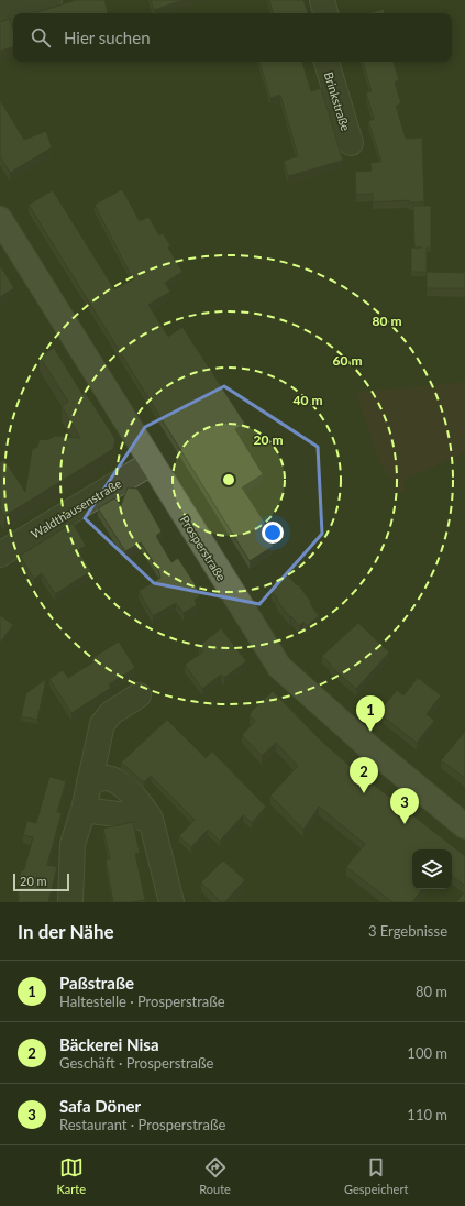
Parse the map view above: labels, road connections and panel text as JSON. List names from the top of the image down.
{
  "streets": {
    "main road": ["Prosperstraße"],
    "street": ["Brinkstraße", "Waldthausenstraße"]
  },
  "crossings": [
    ["Waldthausenstraße", "Prosperstraße"]
  ],
  "scale_bar": "20 m",
  "page": {
    "search": "Hier suchen",
    "pins": ["1", "2", "3"],
    "scale": "20 m",
    "heading": ["In der Nähe", "3 Ergebnisse"],
    "list": [
      {
        "mark": "1",
        "name": "Paßstraße",
        "note": "Haltestelle · Prosperstraße",
        "value": "80 m"
      },
      {
        "mark": "2",
        "name": "Bäckerei Nisa",
        "note": "Geschäft · Prosperstraße",
        "value": "100 m"
      },
      {
        "mark": "3",
        "name": "Safa Döner",
        "note": "Restaurant · Prosperstraße",
        "value": "110 m"
      }
    ],
    "nav": ["Karte", "Route", "Gespeichert"]
  },
  "rings": [
    "80 m",
    "60 m",
    "40 m",
    "20 m"
  ]
}
